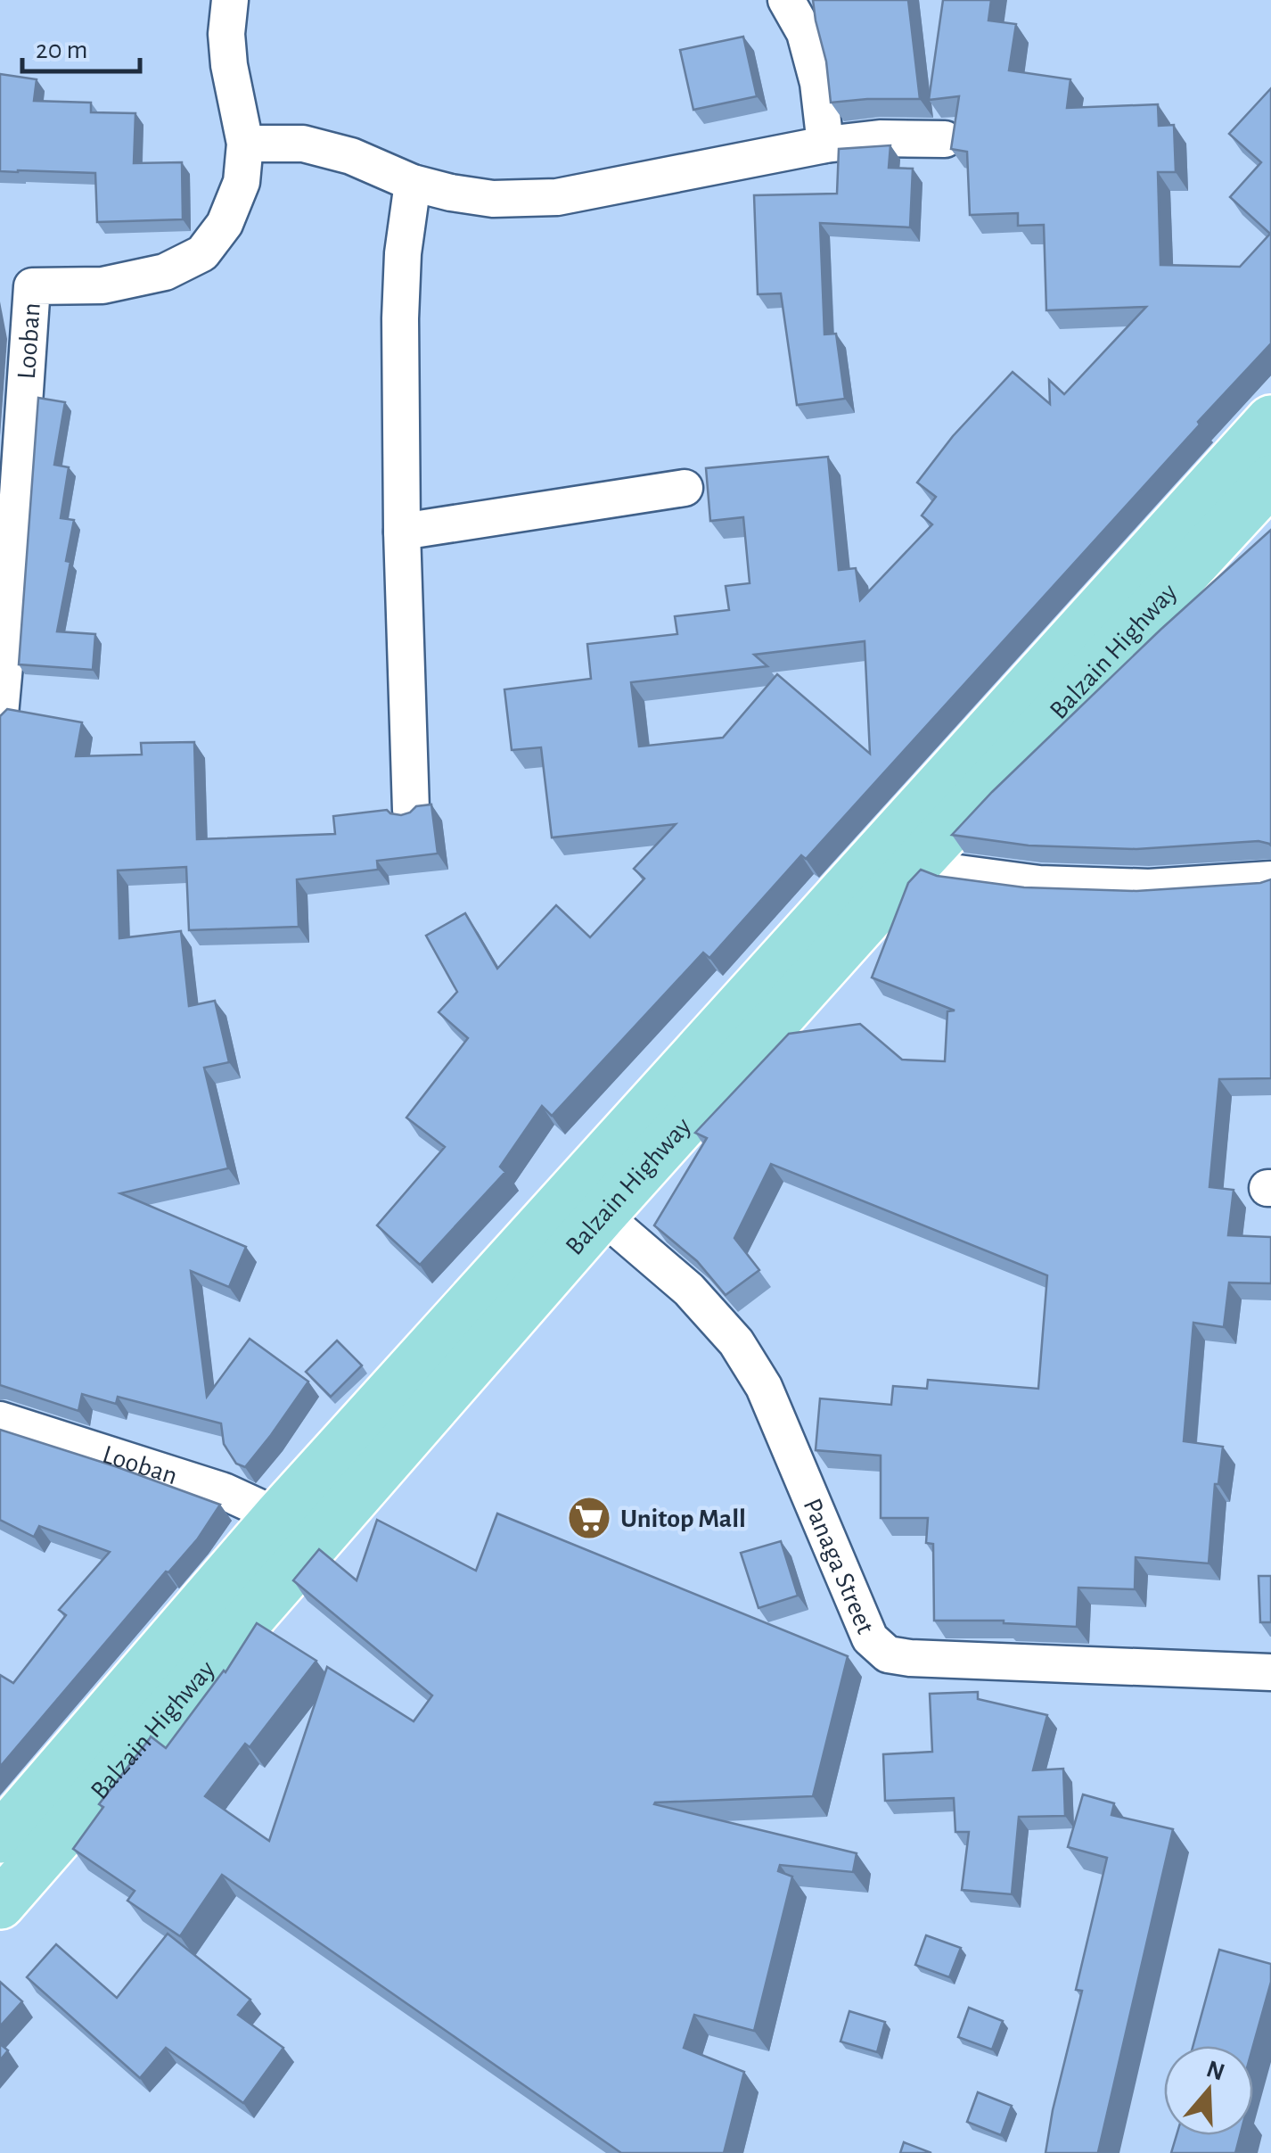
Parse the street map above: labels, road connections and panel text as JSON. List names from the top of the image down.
{
  "streets": {
    "main road": ["Balzain Highway"],
    "street": ["Looban", "Panaga Street"]
  },
  "crossings": [
    ["Looban", "Balzain Highway"],
    ["Balzain Highway", "Panaga Street"]
  ],
  "places": {
    "supermarket": ["Unitop Mall"]
  },
  "scale_bar": "20 m",
  "north": "top"
}
